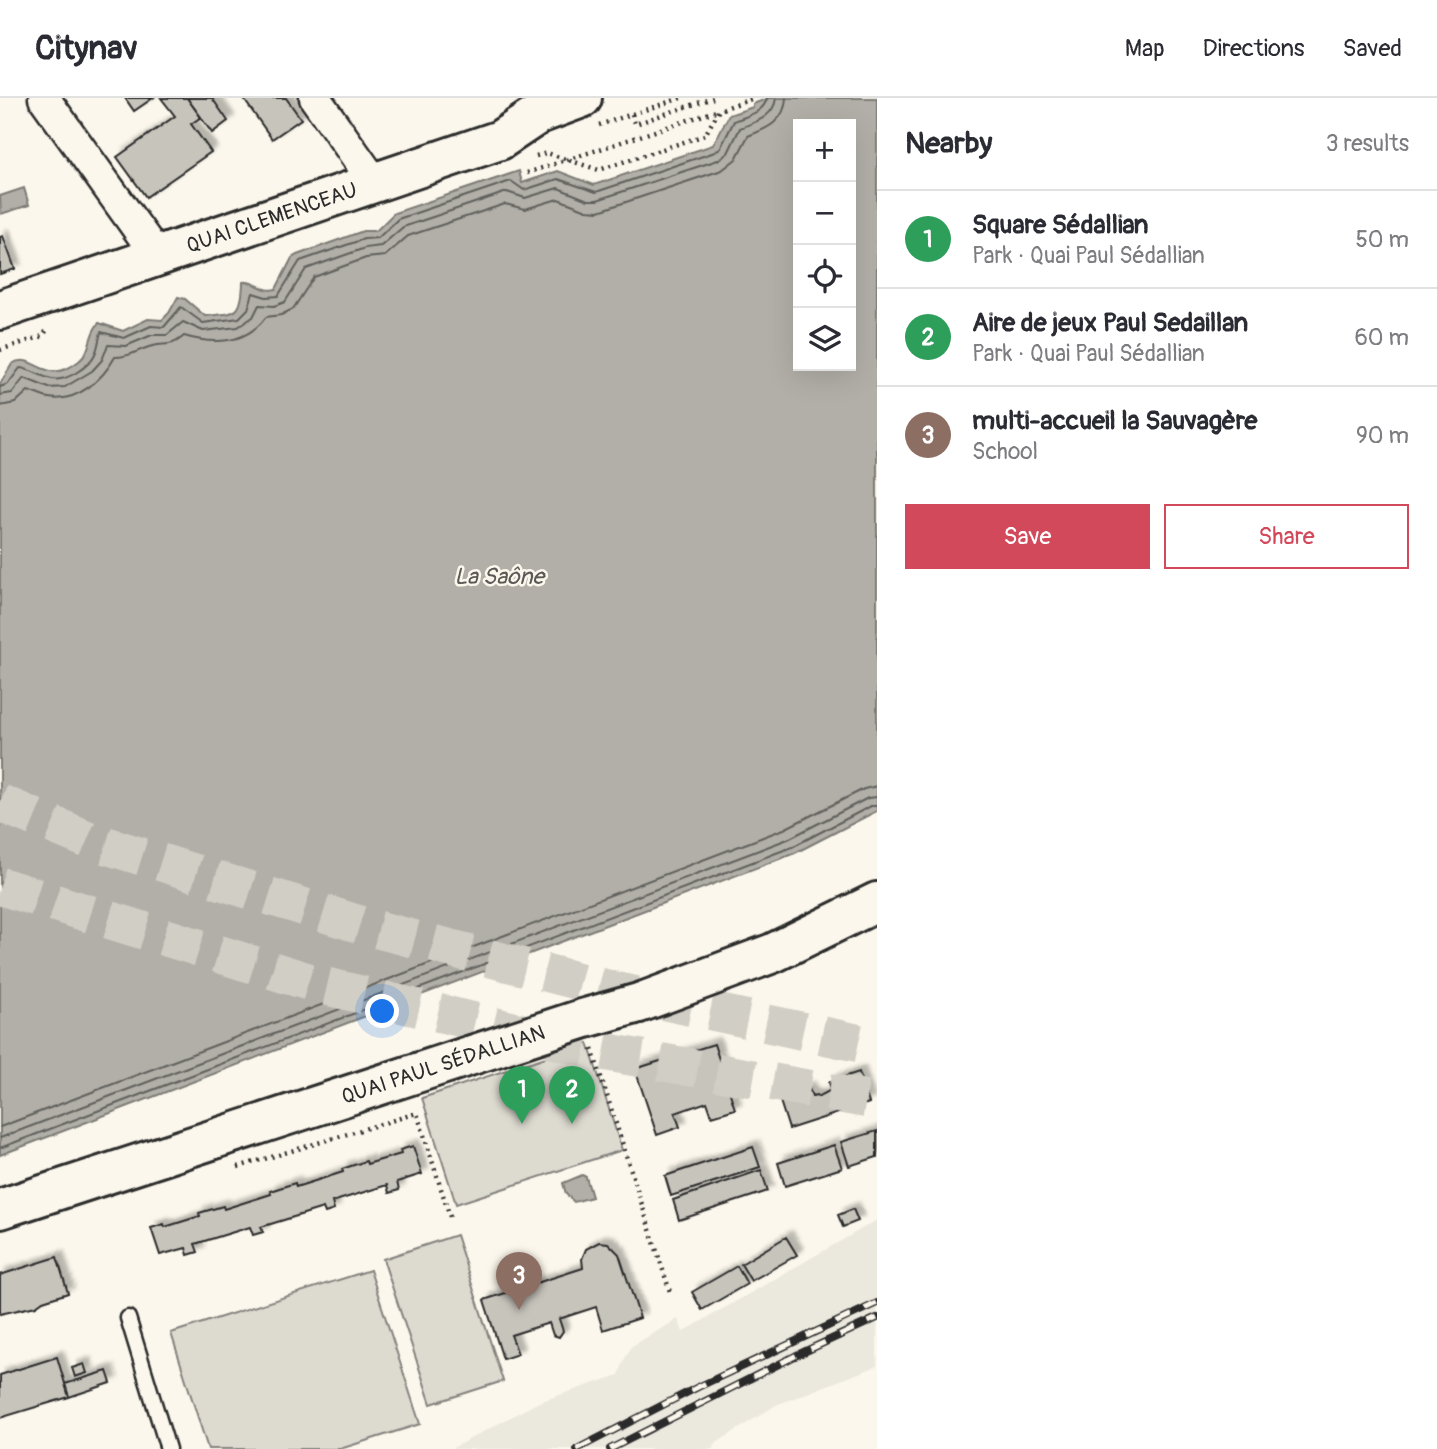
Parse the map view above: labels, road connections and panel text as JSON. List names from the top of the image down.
{
  "streets": {
    "main road": ["QUAI CLEMENCEAU", "QUAI PAUL SÉDALLIAN"]
  },
  "water": ["La Saône"],
  "page": {
    "header": "Citynav",
    "nav": ["Map", "Directions", "Saved"],
    "heading": ["Nearby", "3 results"],
    "map_buttons": ["+", "−"],
    "list": [
      {
        "mark": "1",
        "name": "Square Sédallian",
        "note": "Park · Quai Paul Sédallian",
        "value": "50 m"
      },
      {
        "mark": "2",
        "name": "Aire de jeux Paul Sedaillan",
        "note": "Park · Quai Paul Sédallian",
        "value": "60 m"
      },
      {
        "mark": "3",
        "name": "multi-accueil la Sauvagère",
        "note": "School",
        "value": "90 m"
      }
    ],
    "buttons": ["Save", "Share"],
    "pins": ["1", "2", "3"]
  }
}
